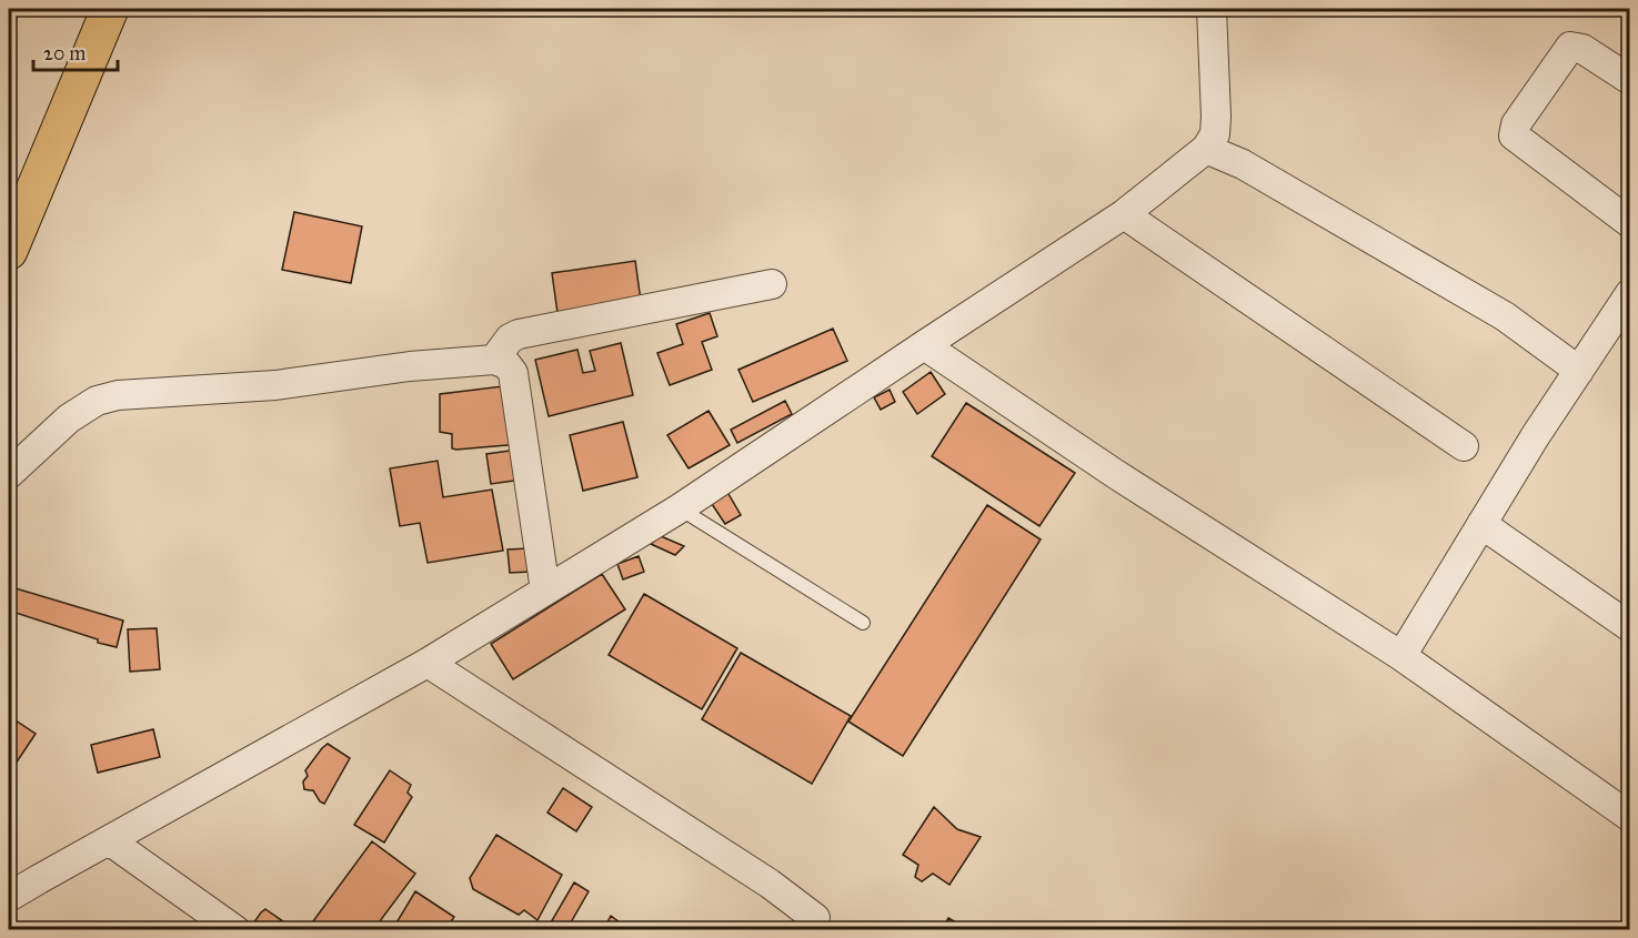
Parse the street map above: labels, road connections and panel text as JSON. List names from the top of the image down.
{
  "scale_bar": "20 m"
}
